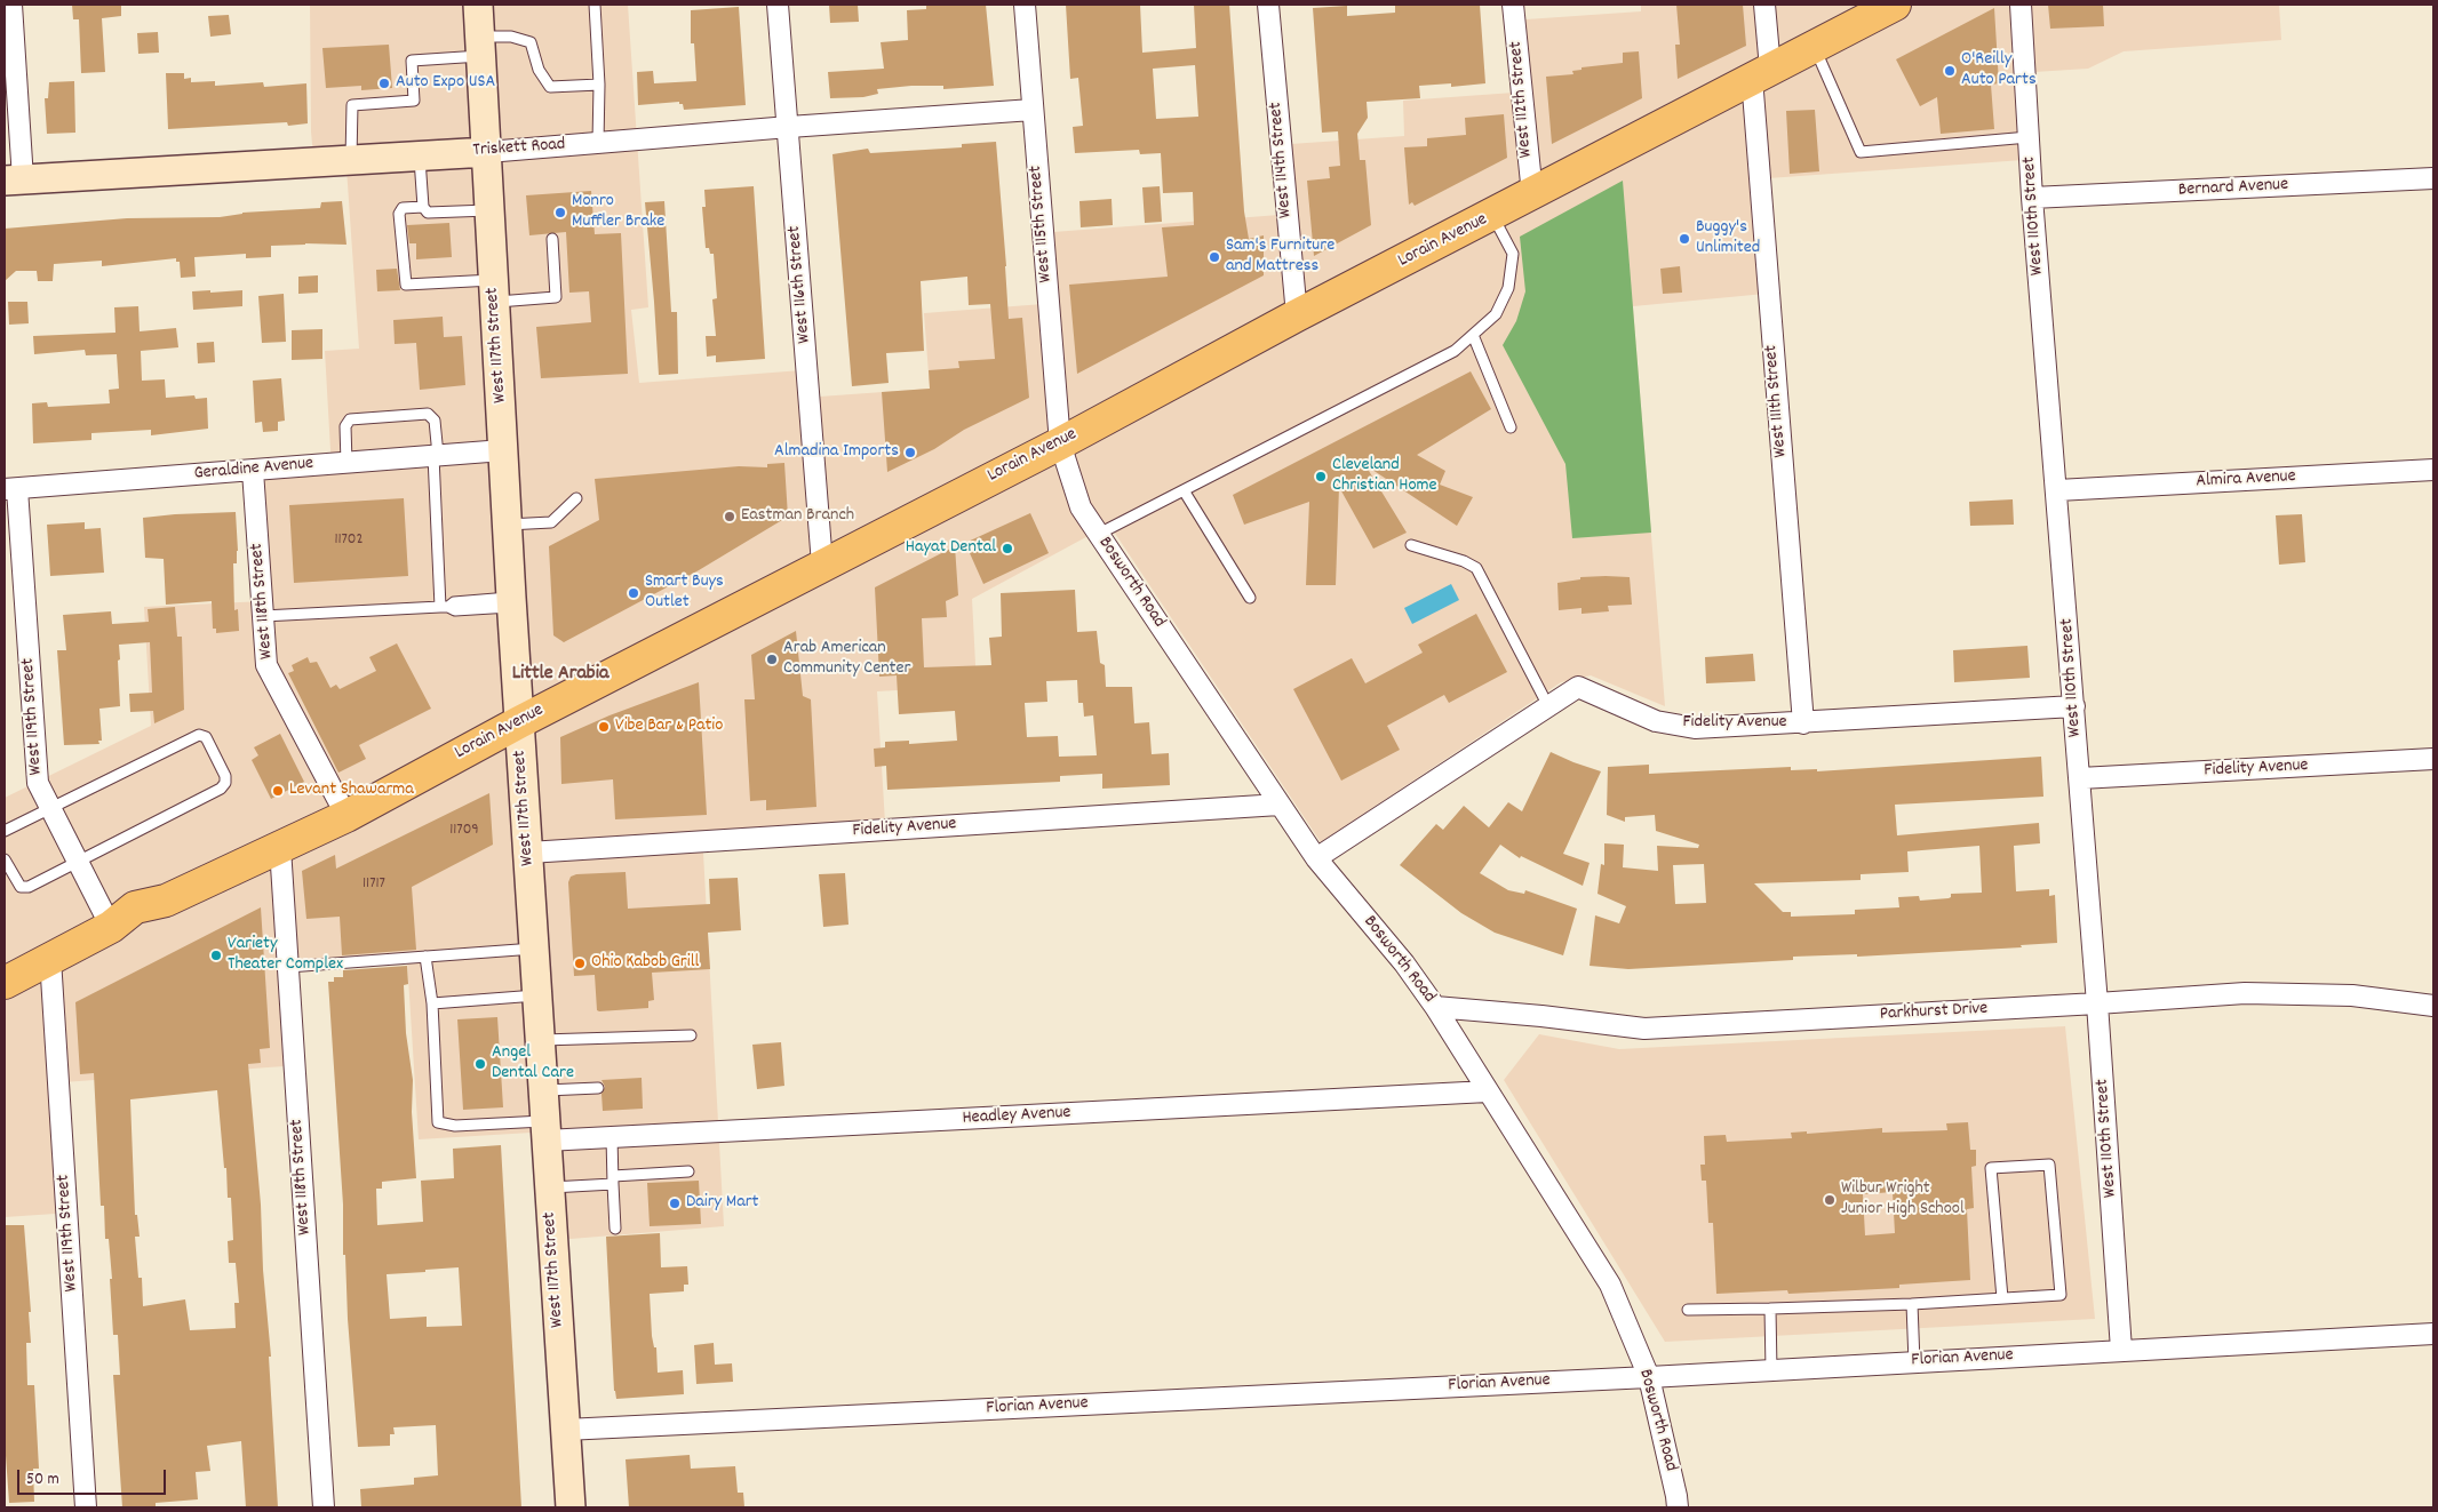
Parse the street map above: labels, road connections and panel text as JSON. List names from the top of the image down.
{
  "streets": {
    "main road": ["Triskett Road", "Lorain Avenue", "West 117th Street"],
    "street": [
      "West 112th Street",
      "West 114th Street",
      "Bernard Avenue",
      "West 110th Street",
      "West 115th Street",
      "West 116th Street",
      "West 111th Street",
      "Geraldine Avenue",
      "Almira Avenue",
      "Bosworth Road",
      "West 118th Street",
      "West 119th Street",
      "Fidelity Avenue",
      "Parkhurst Drive",
      "Headley Avenue",
      "Florian Avenue"
    ]
  },
  "crossings": [
    ["West 112th Street", "Lorain Avenue"],
    ["Triskett Road", "West 115th Street"],
    ["Triskett Road", "West 116th Street"],
    ["Triskett Road", "West 117th Street"],
    ["West 114th Street", "Lorain Avenue"],
    ["Bernard Avenue", "West 110th Street"],
    ["West 110th Street", "Almira Avenue"],
    ["West 110th Street", "Fidelity Avenue"],
    ["West 110th Street", "Parkhurst Drive"],
    ["West 110th Street", "Florian Avenue"],
    ["West 115th Street", "Lorain Avenue"],
    ["West 115th Street", "Bosworth Road"],
    ["Lorain Avenue", "West 116th Street"],
    ["Lorain Avenue", "West 117th Street"],
    ["Lorain Avenue", "West 111th Street"],
    ["Lorain Avenue", "Bosworth Road"],
    ["Lorain Avenue", "West 118th Street"],
    ["Lorain Avenue", "West 119th Street"],
    ["West 117th Street", "Geraldine Avenue"],
    ["West 117th Street", "Fidelity Avenue"],
    ["West 117th Street", "Headley Avenue"],
    ["West 117th Street", "Florian Avenue"],
    ["West 111th Street", "Fidelity Avenue"],
    ["Geraldine Avenue", "West 118th Street"],
    ["Geraldine Avenue", "West 119th Street"],
    ["Bosworth Road", "Fidelity Avenue"],
    ["Bosworth Road", "Parkhurst Drive"],
    ["Bosworth Road", "Headley Avenue"],
    ["Bosworth Road", "Florian Avenue"]
  ],
  "districts": ["Little Arabia"],
  "places": [
    "O'Reilly Auto Parts",
    "Auto Expo USA",
    "Monro Muffler Brake",
    "Buggy's Unlimited",
    "Sam's Furniture and Mattress",
    "Almadina Imports",
    "Cleveland Christian Home",
    "Eastman Branch",
    "Hayat Dental",
    "Smart Buys Outlet",
    "Arab American Community Center",
    "Vibe Bar & Patio",
    "Levant Shawarma",
    "Variety Theater Complex",
    "Ohio Kabob Grill",
    "Angel Dental Care",
    "Wilbur Wright Junior High School",
    "Dairy Mart"
  ],
  "house_numbers": ["11702", "11709", "11717"],
  "scale_bar": "50 m"
}
